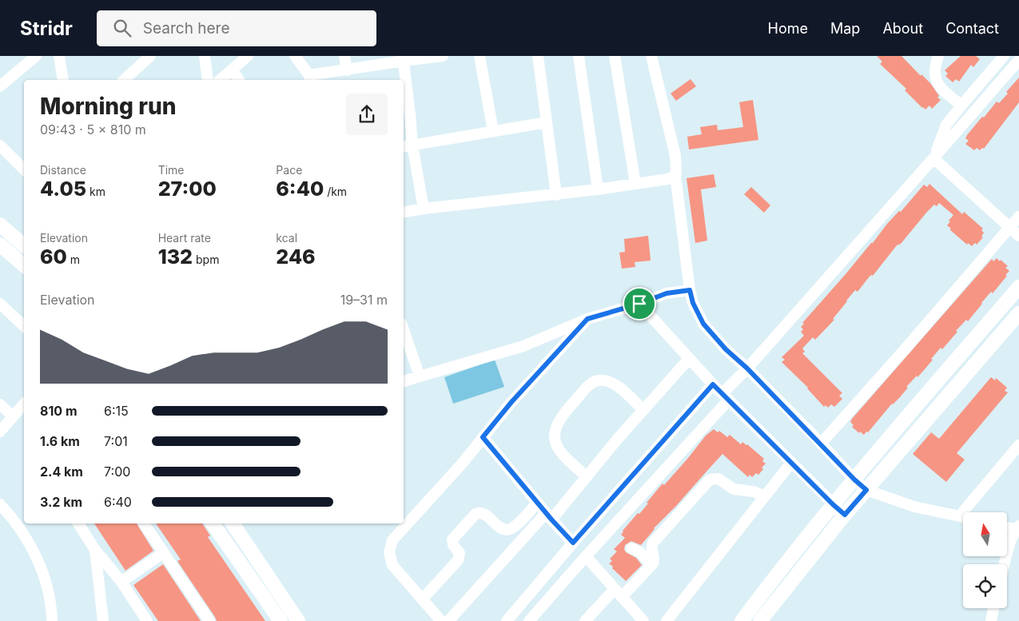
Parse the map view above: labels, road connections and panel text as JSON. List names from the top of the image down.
{
  "north": "top",
  "page": {
    "header": "Stridr",
    "search": "Search here",
    "nav": [
      "Home",
      "Map",
      "About",
      "Contact"
    ],
    "heading": ["Morning run", "09:43 · 5 × 810 m"],
    "stats": [
      ["Distance", "4.05 km"],
      ["Time", "27:00"],
      ["Pace", "6:40 /km"],
      ["Elevation", "60 m"],
      ["Heart rate", "132 bpm"],
      ["kcal", "246"]
    ],
    "chart": ["Elevation", "19–31 m"],
    "list": [
      {
        "name": "810 m",
        "note": "6:15"
      },
      {
        "name": "1.6 km",
        "note": "7:01"
      },
      {
        "name": "2.4 km",
        "note": "7:00"
      },
      {
        "name": "3.2 km",
        "note": "6:40"
      }
    ]
  }
}
